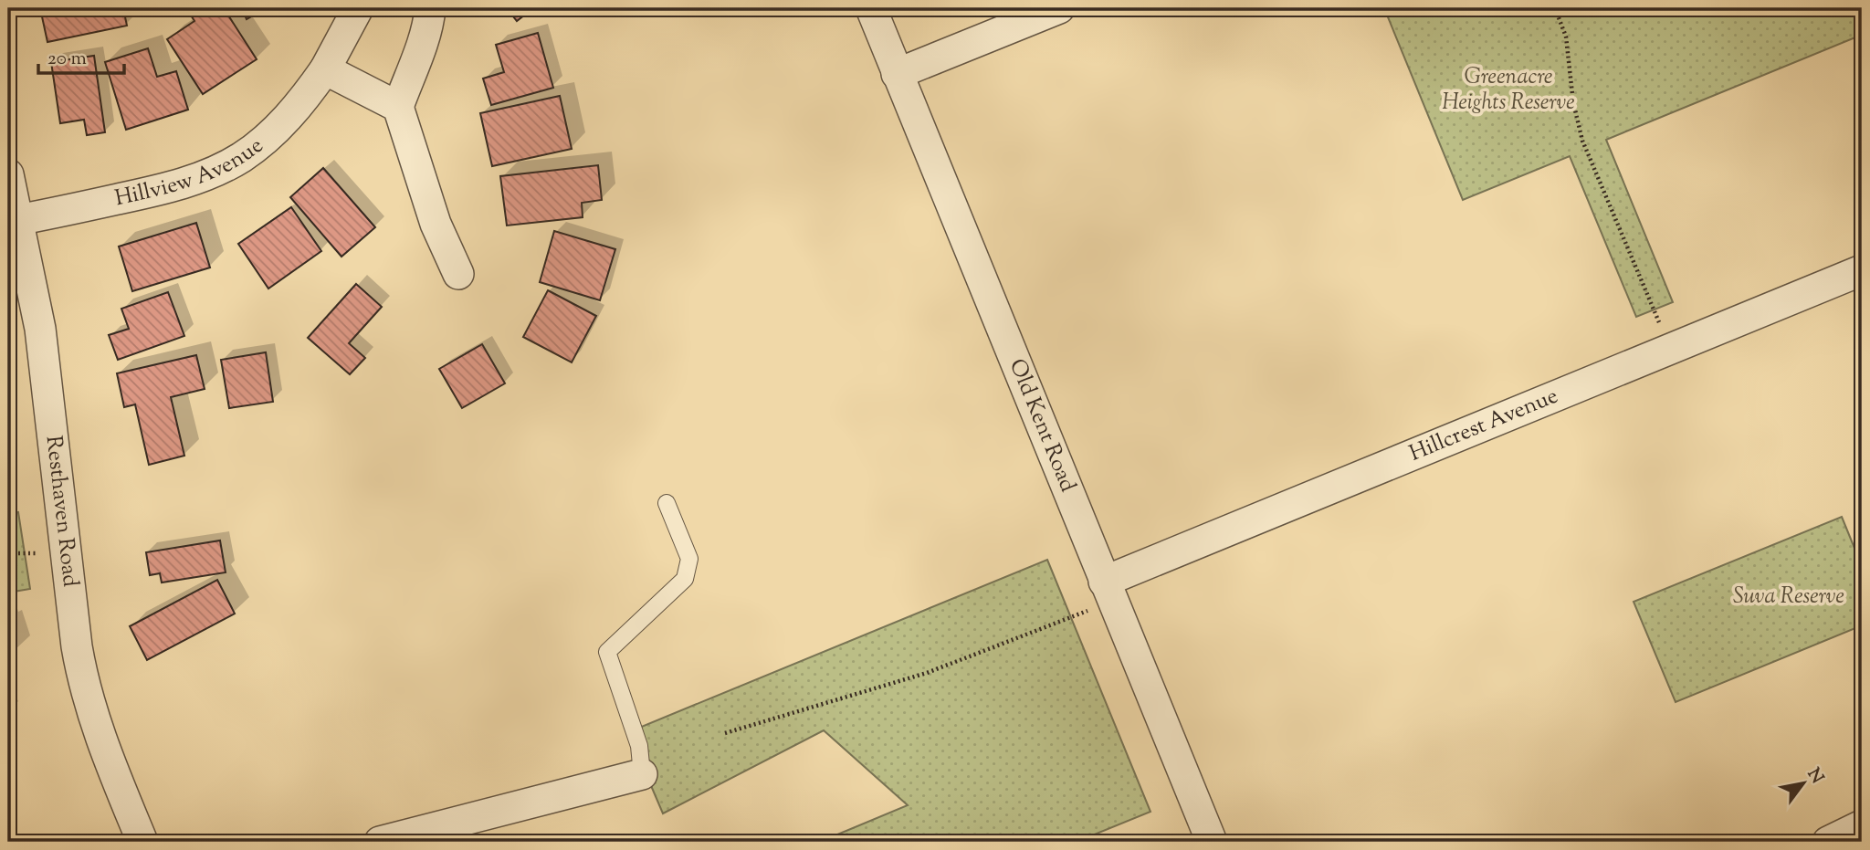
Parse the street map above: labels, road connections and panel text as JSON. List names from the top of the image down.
{
  "streets": {
    "street": [
      "Hillview Avenue",
      "Old Kent Road",
      "Hillcrest Avenue",
      "Resthaven Road"
    ]
  },
  "crossings": [
    ["Hillview Avenue", "Resthaven Road"],
    ["Old Kent Road", "Hillcrest Avenue"]
  ],
  "parks": ["Greenacre Heights Reserve", "Suva Reserve"],
  "scale_bar": "20 m",
  "north": "top right"
}
